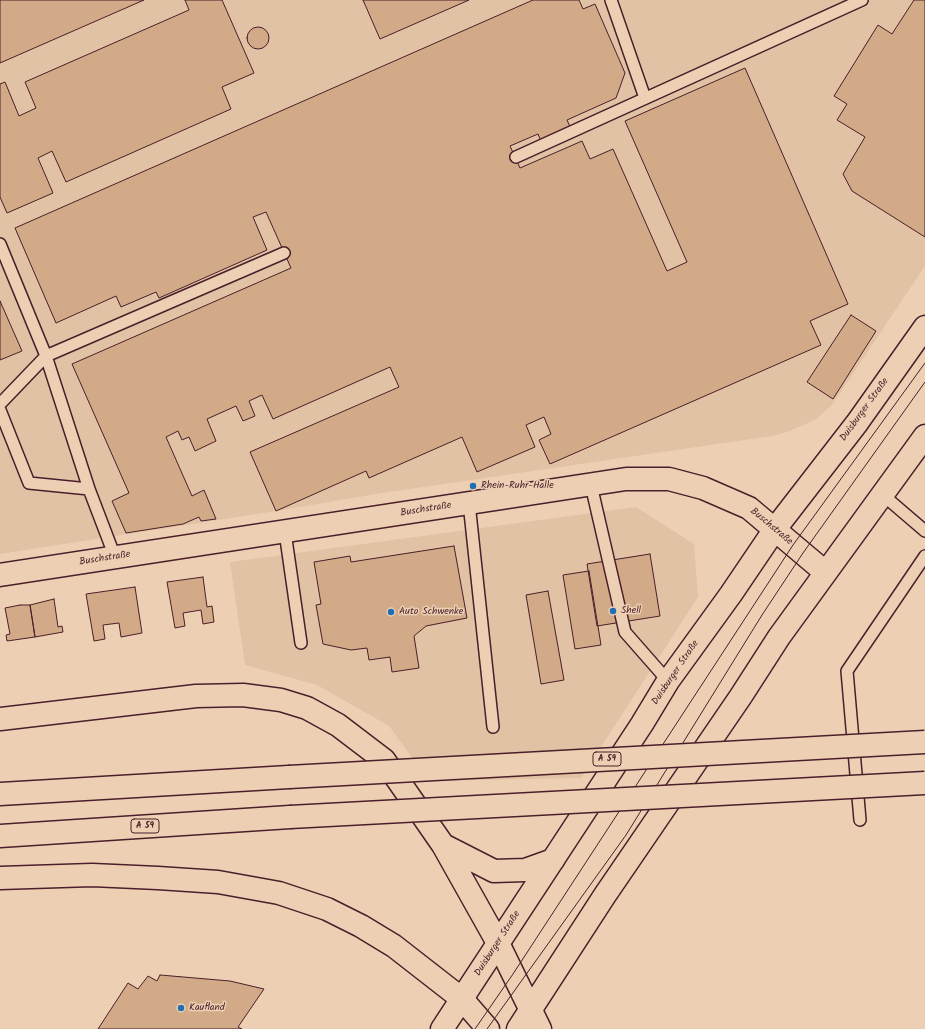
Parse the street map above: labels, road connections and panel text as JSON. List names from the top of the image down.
{
  "streets": {
    "main road": ["Duisburger Straße", "Buschstraße", "A 59"]
  },
  "crossings": [
    ["Duisburger Straße", "Buschstraße"]
  ],
  "places": [
    "Rhein-Ruhr-Halle",
    "Shell",
    "Auto Schwenke",
    "Kaufland"
  ]
}
